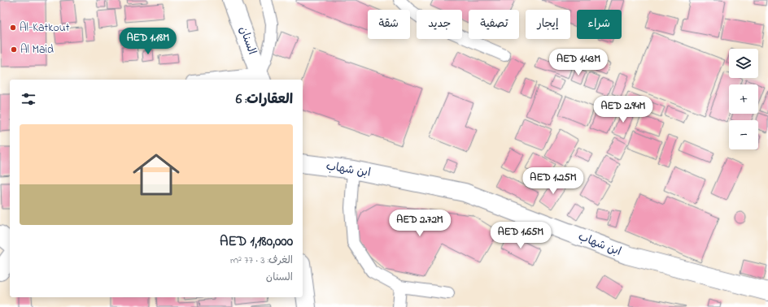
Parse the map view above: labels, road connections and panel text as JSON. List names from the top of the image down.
{
  "streets": {
    "street": ["السنان", "ابن شهاب"]
  },
  "places": ["Al-Katkout", "Al Maid"],
  "page": {
    "chip": [
      "شراء",
      "إيجار",
      "تصفية",
      "جديد",
      "شقة"
    ],
    "price": [
      "AED 1.18M",
      "AED 1.43M",
      "AED 2.94M",
      "AED 1.25M",
      "AED 2.72M",
      "AED 1.65M"
    ],
    "map_buttons": ["+", "−"],
    "heading": "العقارات: 6",
    "list": [
      {
        "name": "AED 1,180,000",
        "note": "الغرف: 3 · 77 m² · السنان"
      }
    ]
  }
}
